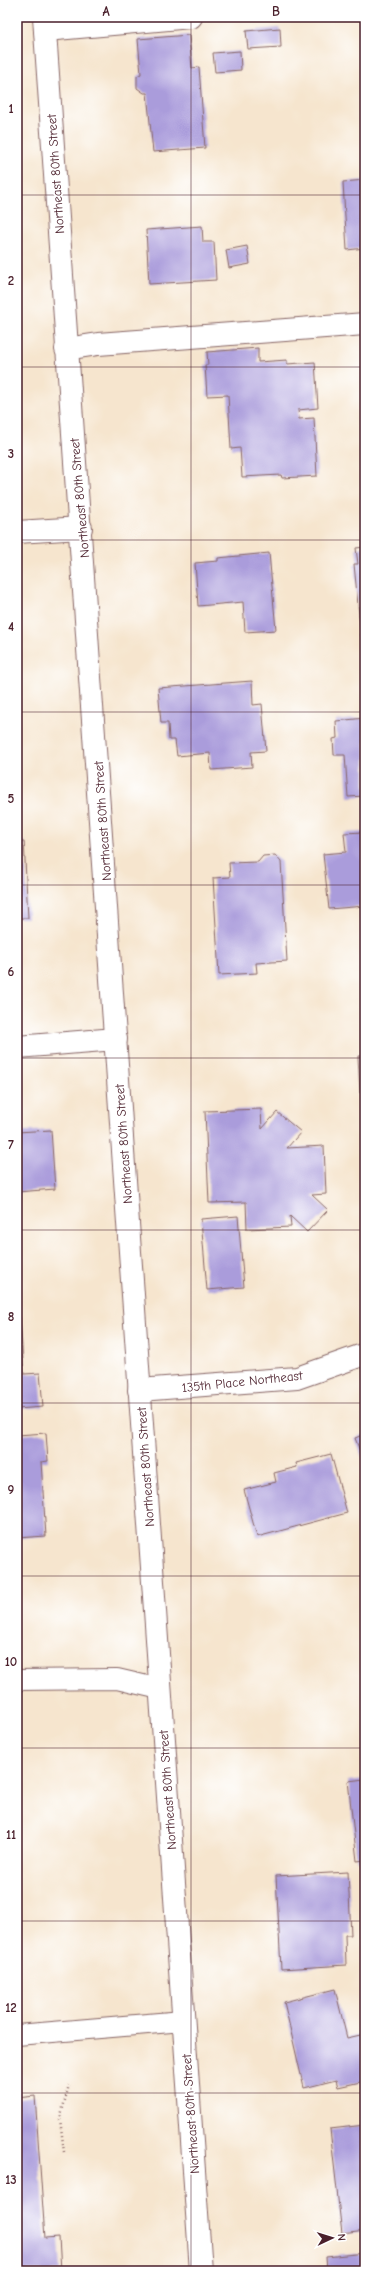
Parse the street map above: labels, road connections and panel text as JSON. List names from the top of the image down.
{
  "streets": {
    "street": ["Northeast 80th Street", "135th Place Northeast"]
  },
  "crossings": [
    ["Northeast 80th Street", "135th Place Northeast"]
  ],
  "north": "right",
  "grid": {
    "columns": ["A", "B"],
    "rows": [
      "1",
      "2",
      "3",
      "4",
      "5",
      "6",
      "7",
      "8",
      "9",
      "10",
      "11",
      "12",
      "13"
    ]
  }
}
